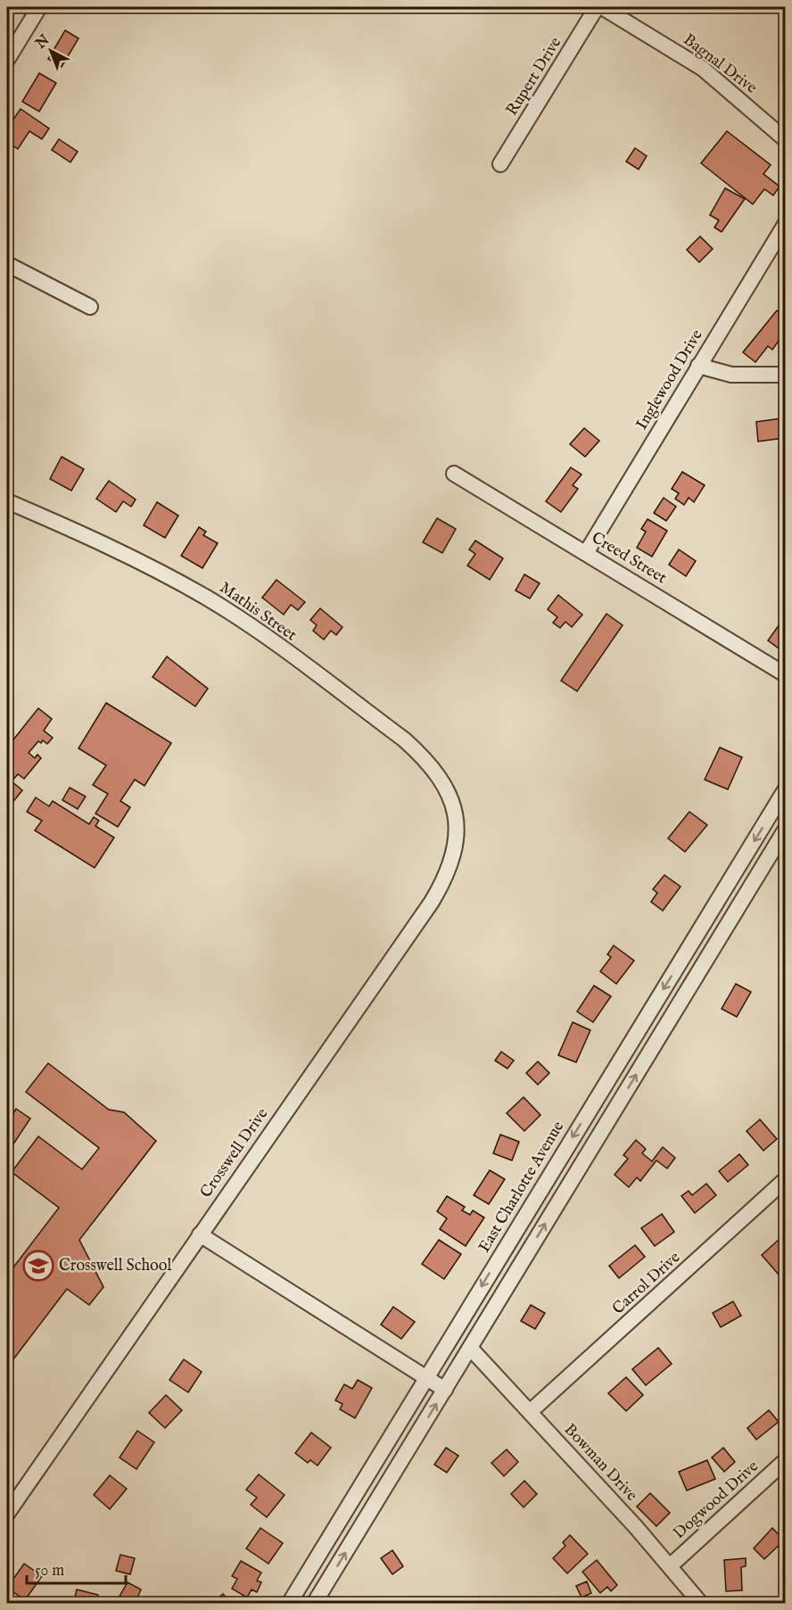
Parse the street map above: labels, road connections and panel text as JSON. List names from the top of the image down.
{
  "streets": {
    "street": [
      "Bagnal Drive",
      "Rupert Drive",
      "Inglewood Drive",
      "Creed Street",
      "Mathis Street",
      "Crosswell Drive",
      "East Charlotte Avenue",
      "Carrol Drive",
      "Bowman Drive",
      "Dogwood Drive"
    ]
  },
  "crossings": [
    ["Inglewood Drive", "Creed Street"],
    ["Mathis Street", "Crosswell Drive"],
    ["Carrol Drive", "Bowman Drive"],
    ["Bowman Drive", "Dogwood Drive"]
  ],
  "places": {
    "school or university": ["Crosswell School"]
  },
  "scale_bar": "50 m",
  "north": "top left"
}
